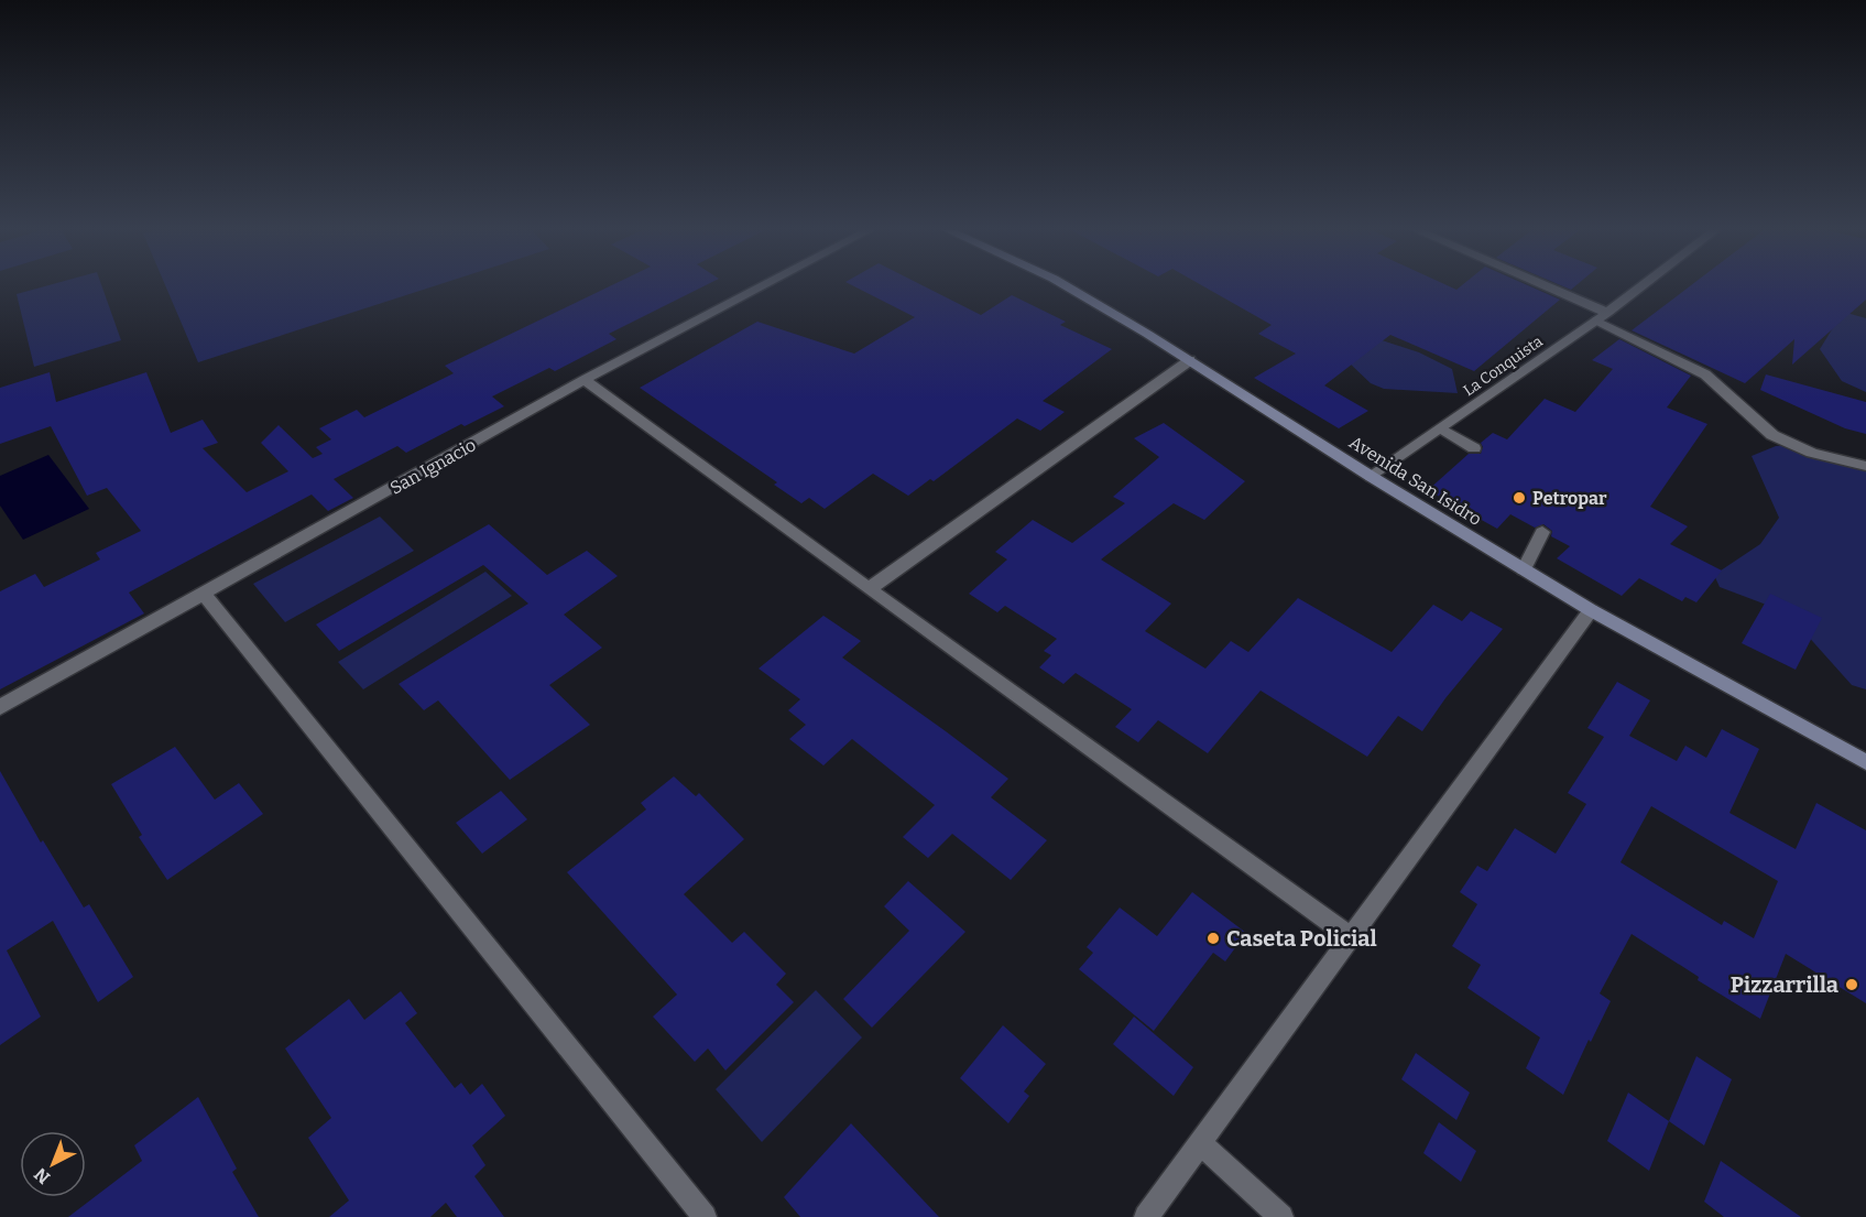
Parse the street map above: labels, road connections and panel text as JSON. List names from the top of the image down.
{
  "streets": {
    "main road": ["Avenida San Isidro"],
    "street": ["La Conquista", "San Ignacio"]
  },
  "crossings": [
    ["La Conquista", "Avenida San Isidro"]
  ],
  "places": ["Petropar", "Caseta Policial", "Pizzarrilla"],
  "north": "bottom left"
}
